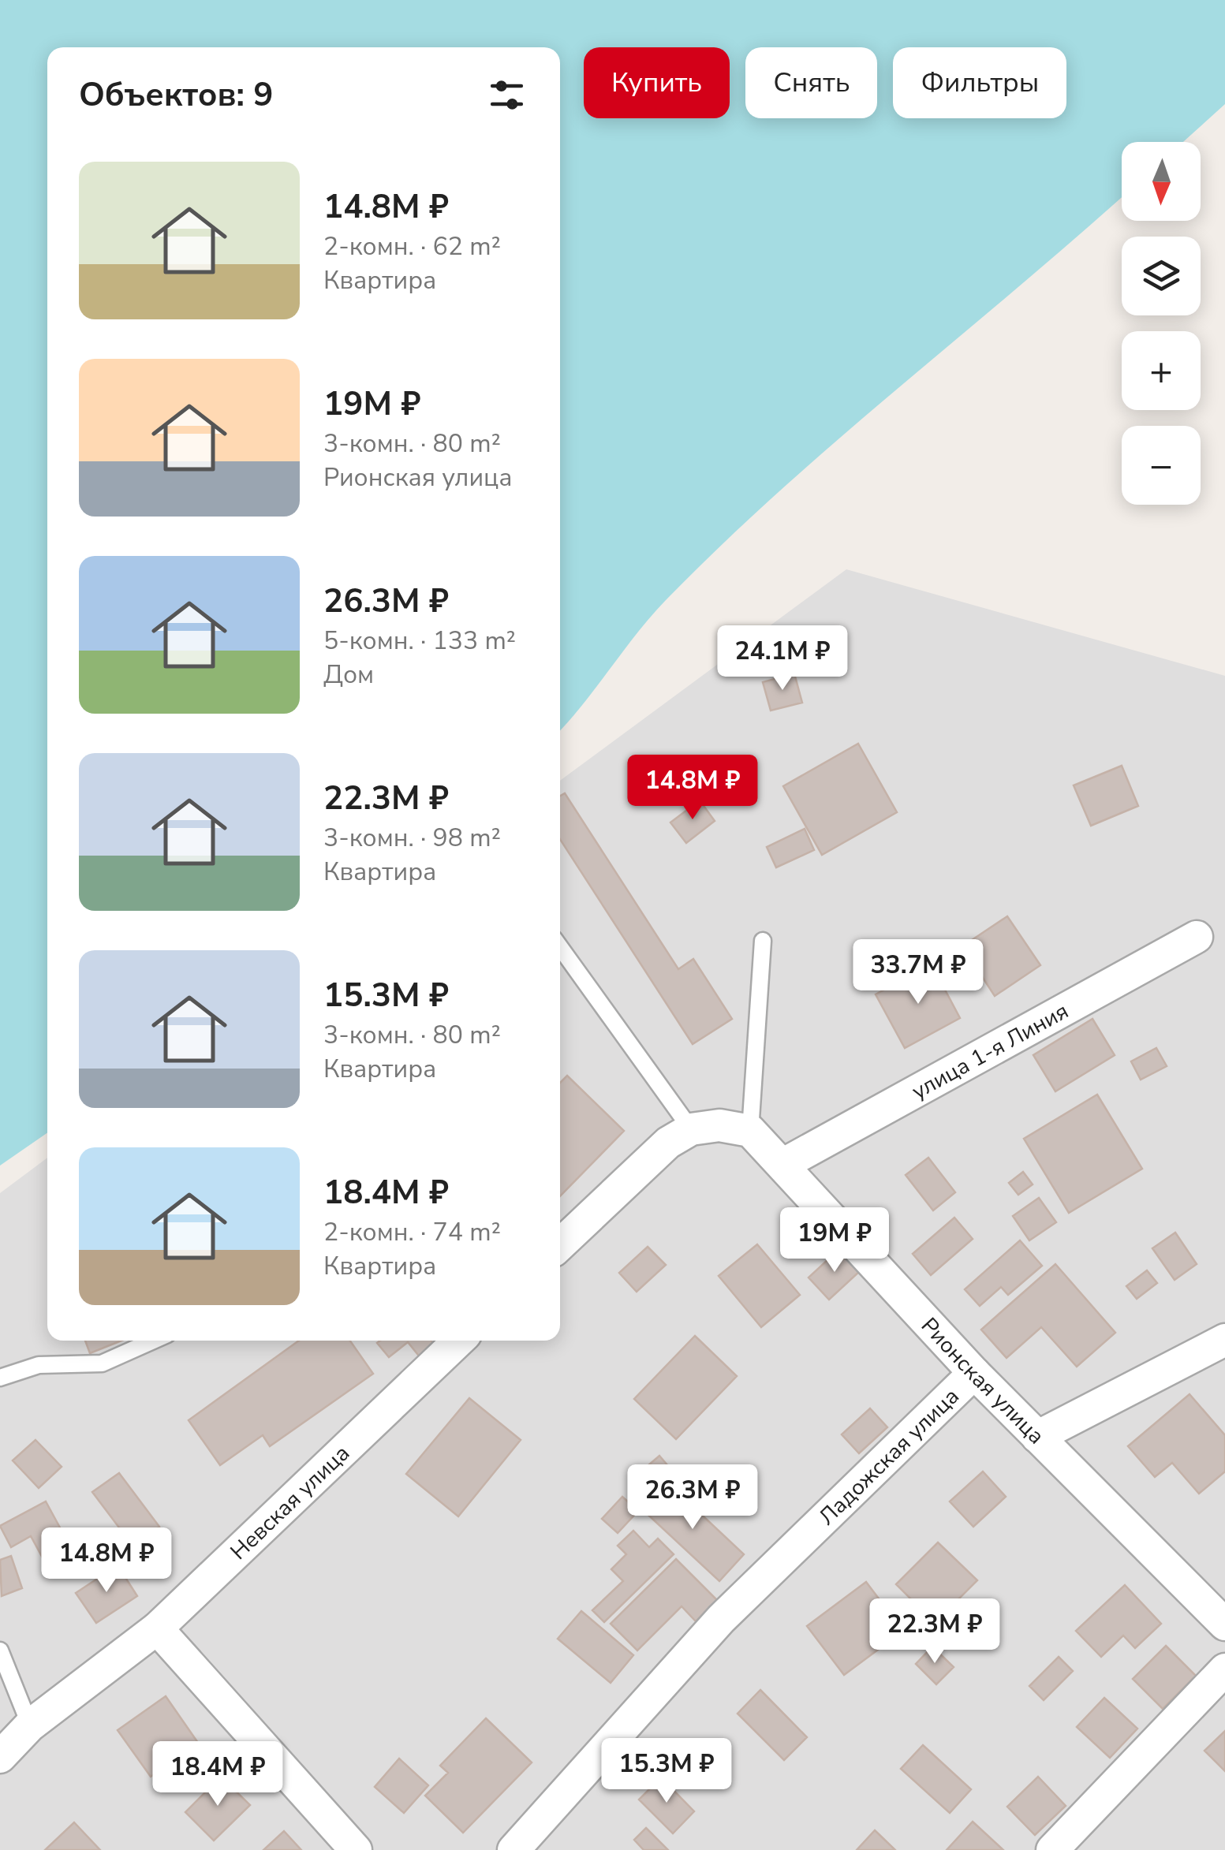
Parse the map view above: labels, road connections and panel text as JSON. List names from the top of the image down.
{
  "streets": {
    "street": [
      "улица 1-я Линия",
      "Рионская улица",
      "Ладожская улица",
      "Невская улица"
    ]
  },
  "crossings": [
    ["улица 1-я Линия", "Рионская улица"],
    ["Рионская улица", "Ладожская улица"]
  ],
  "north": "bottom",
  "page": {
    "chip": ["Купить", "Снять", "Фильтры"],
    "heading": "Объектов: 9",
    "map_buttons": ["+", "−"],
    "list": [
      {
        "name": "14.8M ₽",
        "note": "2-комн. · 62 m² · Квартира"
      },
      {
        "name": "19M ₽",
        "note": "3-комн. · 80 m² · Рионская улица"
      },
      {
        "name": "26.3M ₽",
        "note": "5-комн. · 133 m² · Дом"
      },
      {
        "name": "22.3M ₽",
        "note": "3-комн. · 98 m² · Квартира"
      },
      {
        "name": "15.3M ₽",
        "note": "3-комн. · 80 m² · Квартира"
      },
      {
        "name": "18.4M ₽",
        "note": "2-комн. · 74 m² · Квартира"
      }
    ],
    "price": [
      "24.1M ₽",
      "14.8M ₽",
      "33.7M ₽",
      "19M ₽",
      "26.3M ₽",
      "14.8M ₽",
      "22.3M ₽",
      "15.3M ₽",
      "18.4M ₽"
    ]
  }
}
